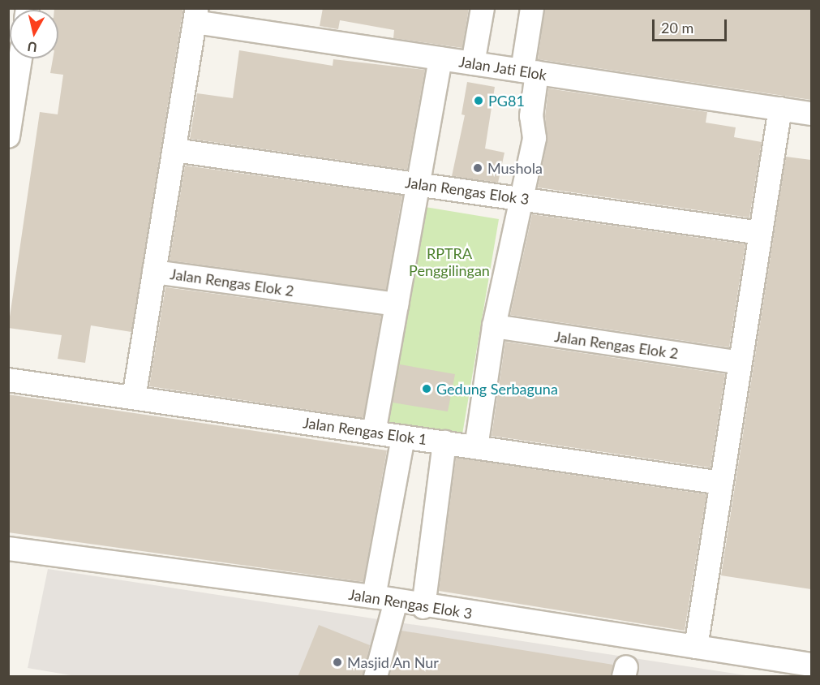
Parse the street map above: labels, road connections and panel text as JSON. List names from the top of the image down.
{
  "streets": {
    "street": [
      "Jalan Jati Elok",
      "Jalan Rengas Elok 3",
      "Jalan Rengas Elok 2",
      "Jalan Rengas Elok 1"
    ]
  },
  "parks": ["RPTRA Penggilingan"],
  "places": [
    "PG81",
    "Mushola",
    "Gedung Serbaguna",
    "Masjid An Nur"
  ],
  "scale_bar": "20 m",
  "north": "bottom"
}
